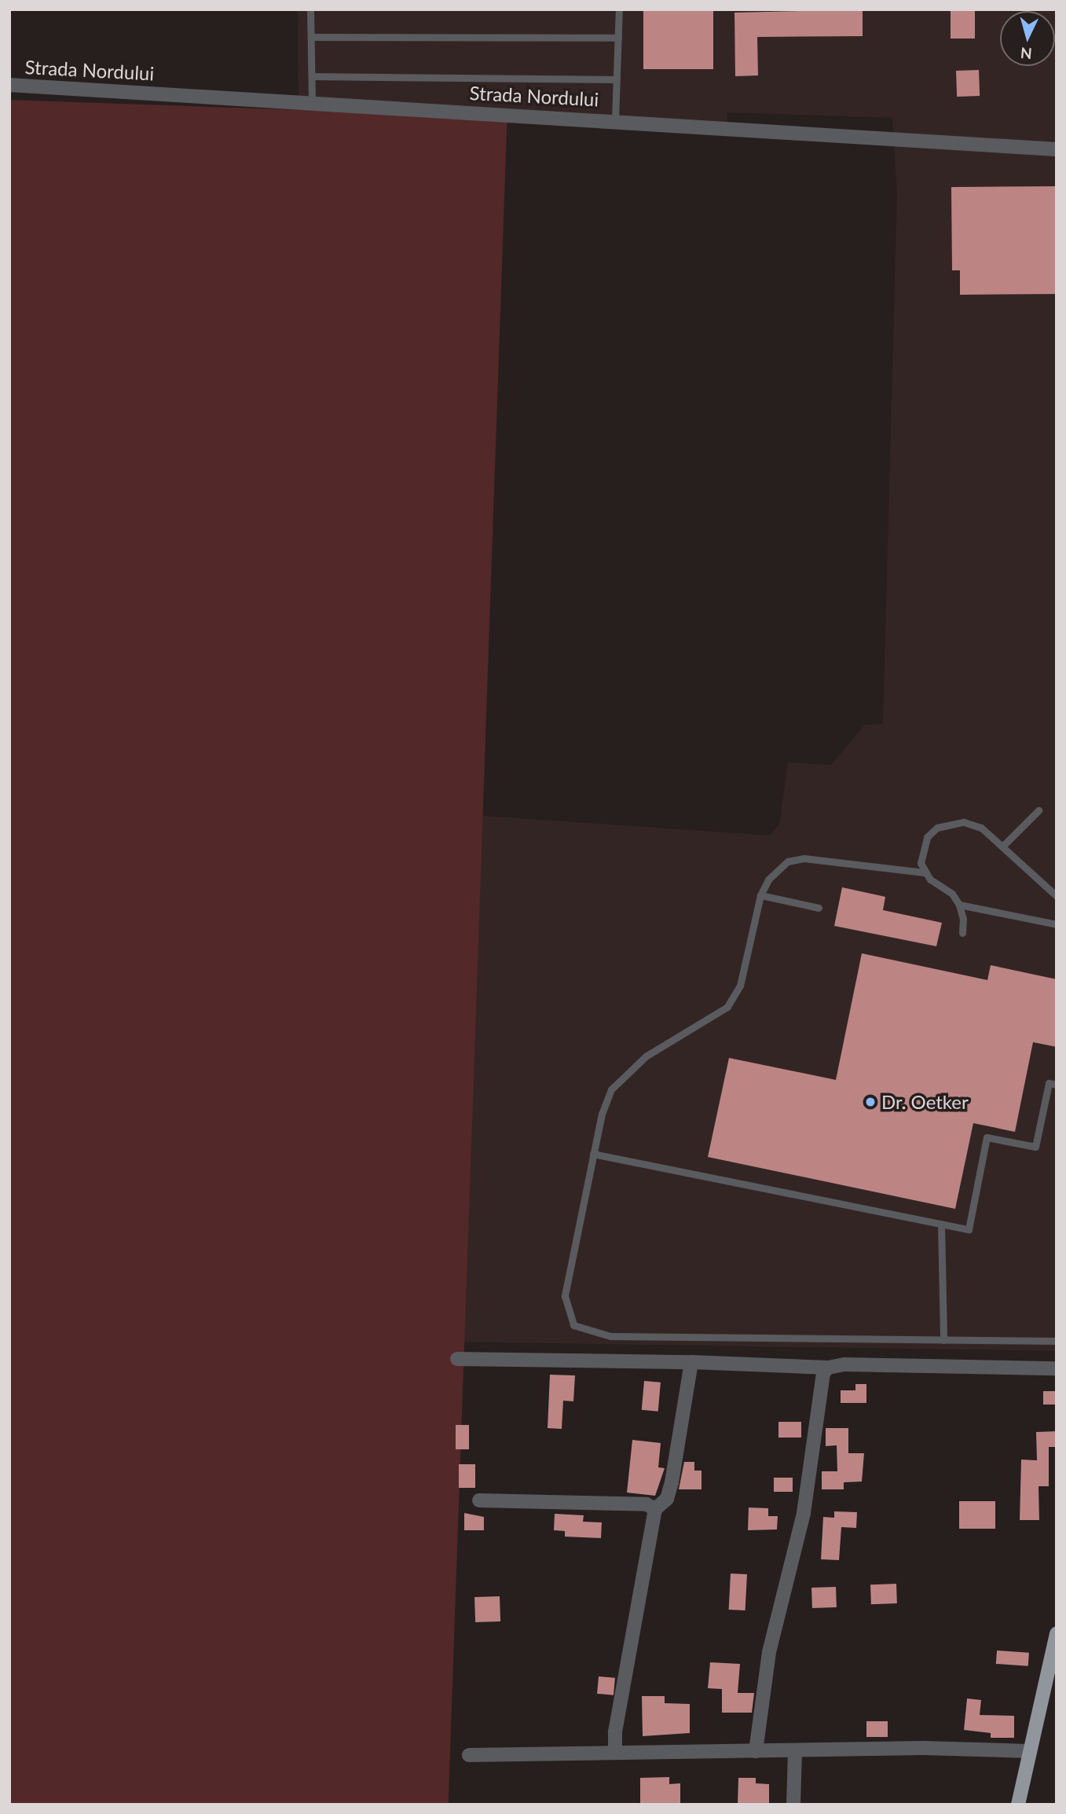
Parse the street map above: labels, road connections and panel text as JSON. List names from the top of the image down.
{
  "streets": {
    "street": ["Strada Nordului"]
  },
  "places": ["Dr. Oetker"],
  "north": "bottom"
}
